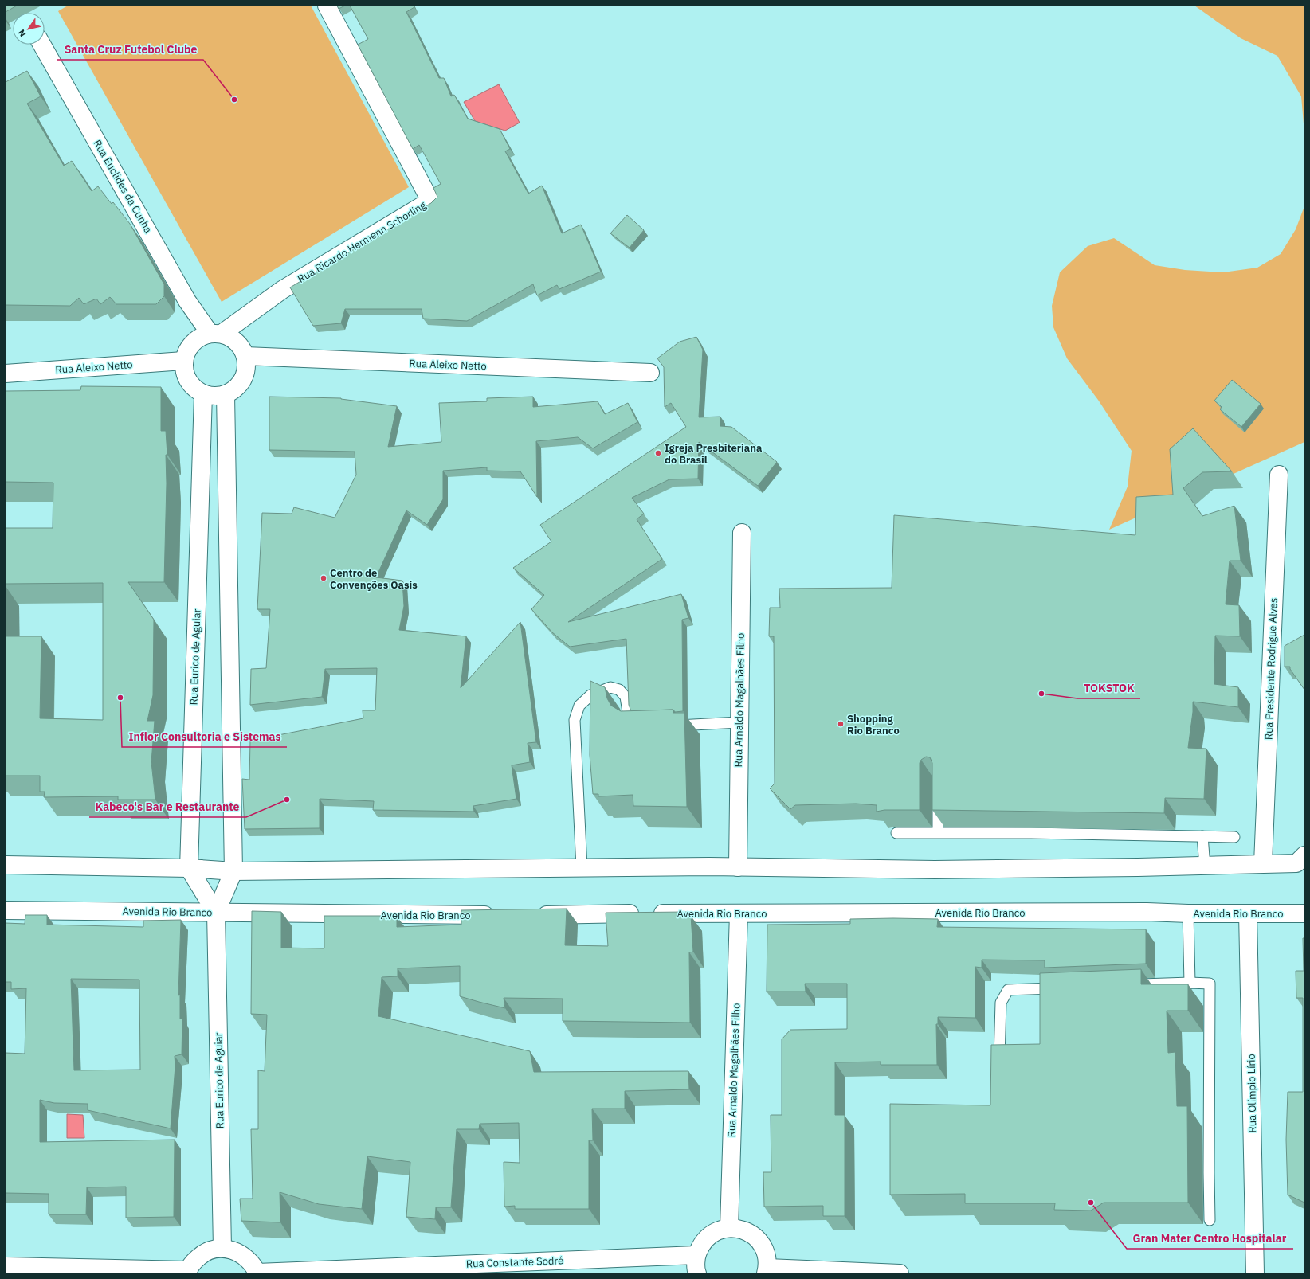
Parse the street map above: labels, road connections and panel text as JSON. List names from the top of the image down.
{
  "streets": {
    "street": [
      "Rua Euclides da Cunha",
      "Rua Ricardo Hermenn Schorling",
      "Rua Aleixo Netto",
      "Rua Eurico de Aguiar",
      "Rua Presidente Rodrigue Alves",
      "Rua Arnaldo Magalhães Filho",
      "Avenida Rio Branco",
      "Rua Olímpio Lírio",
      "Rua Constante Sodré"
    ]
  },
  "crossings": [
    ["Rua Euclides da Cunha", "Rua Ricardo Hermenn Schorling"],
    ["Rua Euclides da Cunha", "Rua Aleixo Netto"],
    ["Rua Euclides da Cunha", "Rua Eurico de Aguiar"],
    ["Rua Ricardo Hermenn Schorling", "Rua Aleixo Netto"],
    ["Rua Ricardo Hermenn Schorling", "Rua Eurico de Aguiar"],
    ["Rua Aleixo Netto", "Rua Eurico de Aguiar"],
    ["Rua Eurico de Aguiar", "Avenida Rio Branco"],
    ["Rua Arnaldo Magalhães Filho", "Avenida Rio Branco"],
    ["Avenida Rio Branco", "Rua Olímpio Lírio"]
  ],
  "places": [
    "Santa Cruz Futebol Clube",
    "Igreja Presbiteriana do Brasil",
    "Centro de Convenções Oasis",
    "TOKSTOK",
    "Inflor Consultoria e Sistemas",
    "Shopping Rio Branco",
    "Kabeco's Bar e Restaurante",
    "Gran Mater Centro Hospitalar"
  ],
  "north": "bottom left"
}
